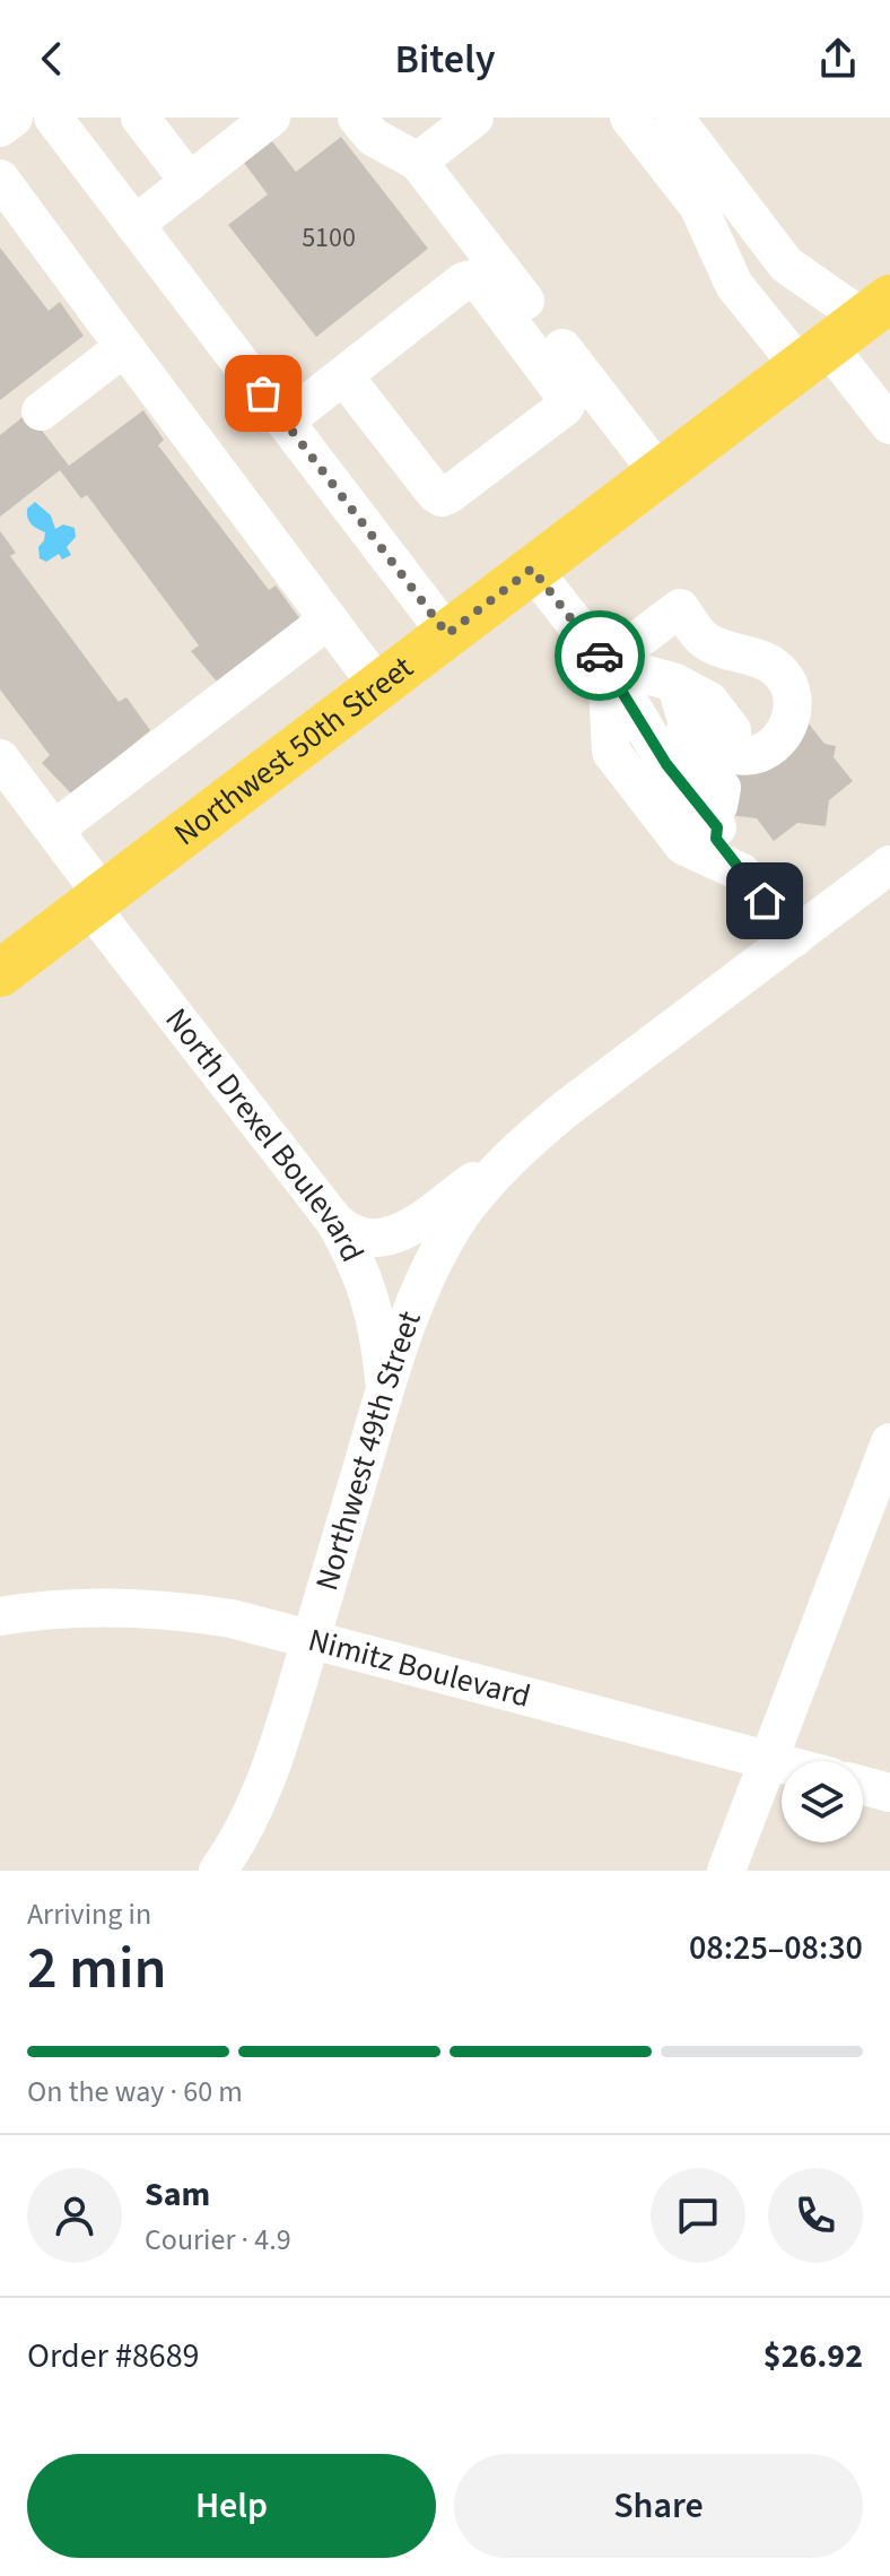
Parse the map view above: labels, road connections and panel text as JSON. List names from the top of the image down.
{
  "streets": {
    "main road": ["Northwest 50th Street"],
    "street": ["North Drexel Boulevard", "Northwest 49th Street", "Nimitz Boulevard"]
  },
  "crossings": [
    ["Northwest 50th Street", "North Drexel Boulevard"],
    ["North Drexel Boulevard", "Northwest 49th Street"],
    ["Northwest 49th Street", "Nimitz Boulevard"]
  ],
  "house_numbers": ["5100"],
  "page": {
    "header": "Bitely",
    "heading": ["2 min", "Arriving in", "08:25–08:30"],
    "panel": [
      "Sam",
      "Courier · 4.9",
      "Order #8689",
      "$26.92"
    ],
    "bar": "On the way · 60 m",
    "buttons": ["Help", "Share"]
  }
}
